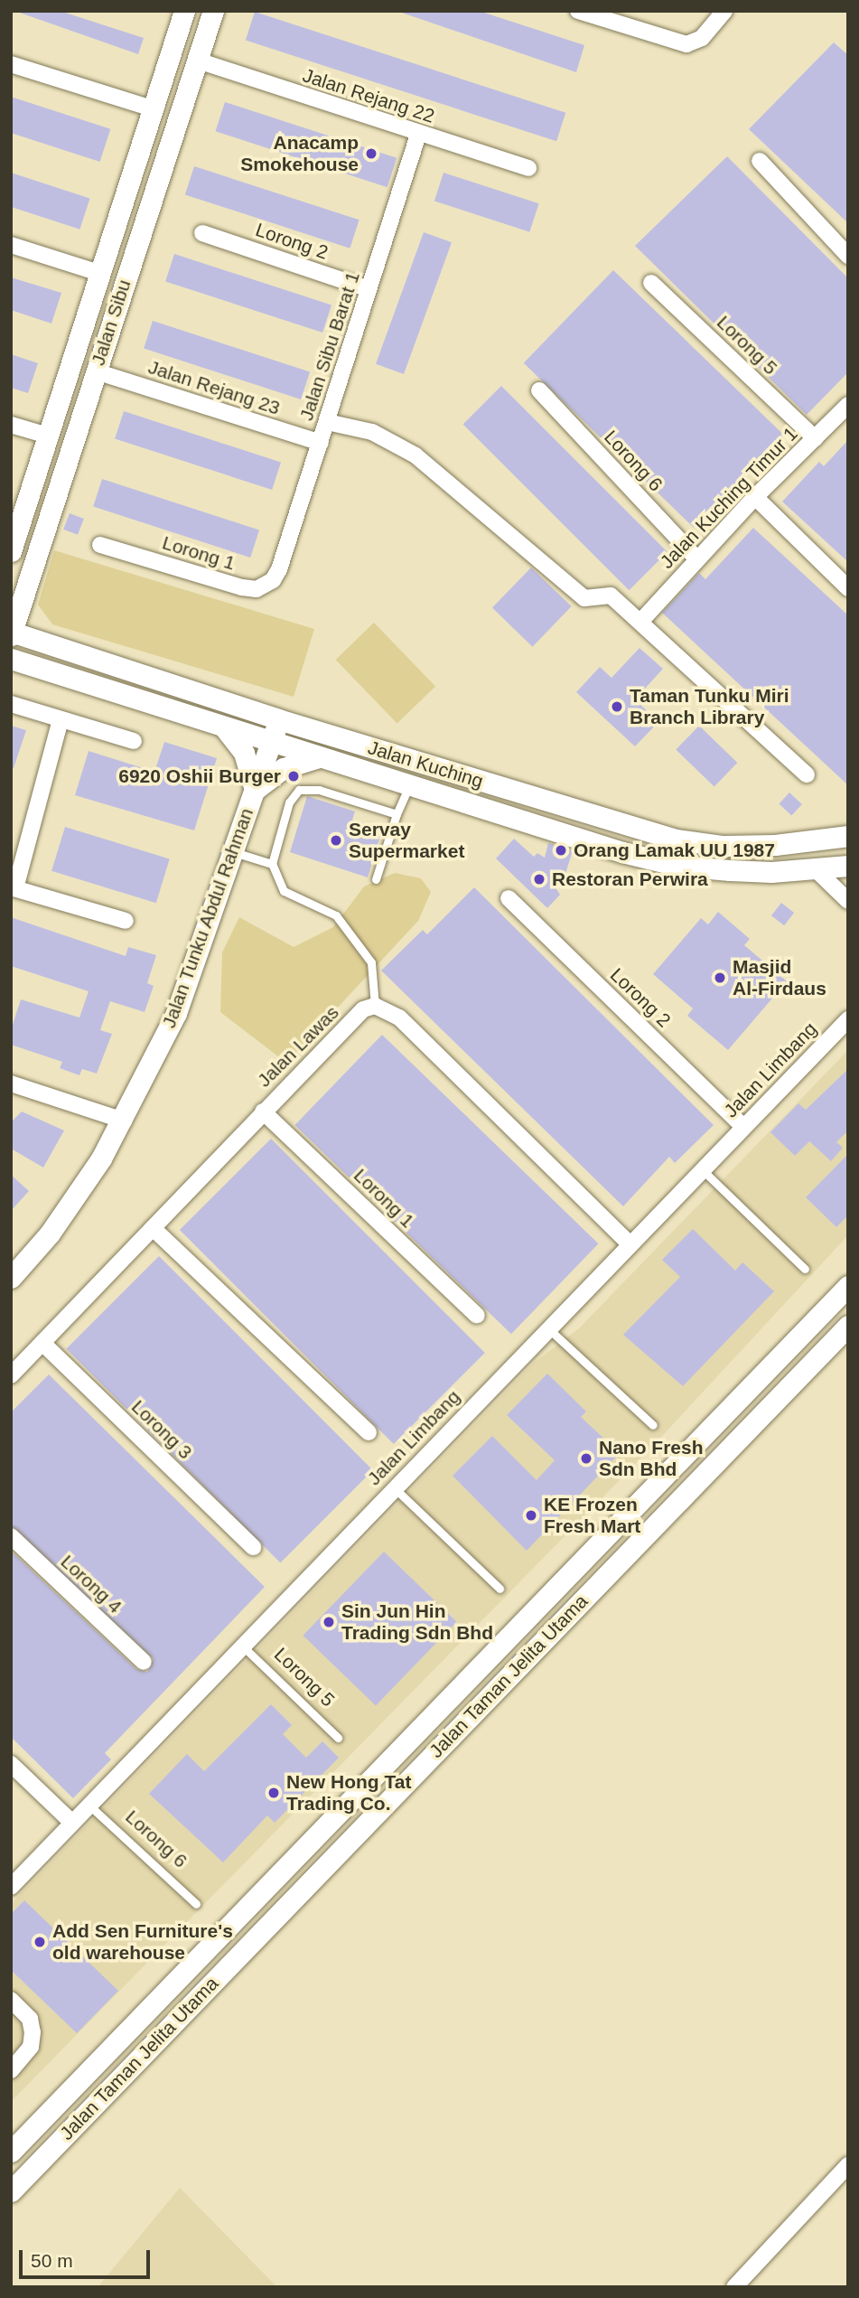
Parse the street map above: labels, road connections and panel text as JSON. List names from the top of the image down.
{
  "streets": {
    "street": [
      "Jalan Rejang 22",
      "Lorong 2",
      "Jalan Sibu",
      "Lorong 5",
      "Jalan Sibu Barat 1",
      "Jalan Rejang 23",
      "Lorong 6",
      "Jalan Kuching Timur 1",
      "Lorong 1",
      "Jalan Kuching",
      "Jalan Tunku Abdul Rahman",
      "Jalan Lawas",
      "Jalan Limbang",
      "Lorong 3",
      "Lorong 4",
      "Jalan Taman Jelita Utama"
    ]
  },
  "crossings": [
    ["Jalan Rejang 22", "Jalan Sibu"],
    ["Jalan Rejang 22", "Jalan Sibu Barat 1"],
    ["Lorong 2", "Jalan Sibu Barat 1"],
    ["Lorong 2", "Jalan Limbang"],
    ["Jalan Sibu", "Jalan Rejang 23"],
    ["Jalan Sibu", "Jalan Kuching"],
    ["Lorong 5", "Jalan Kuching Timur 1"],
    ["Lorong 5", "Jalan Limbang"],
    ["Jalan Sibu Barat 1", "Jalan Rejang 23"],
    ["Jalan Sibu Barat 1", "Lorong 1"],
    ["Lorong 6", "Jalan Kuching Timur 1"],
    ["Lorong 6", "Jalan Limbang"],
    ["Lorong 1", "Jalan Lawas"],
    ["Jalan Kuching", "Jalan Tunku Abdul Rahman"],
    ["Jalan Lawas", "Lorong 3"]
  ],
  "places": [
    "Anacamp Smokehouse",
    "Taman Tunku Miri Branch Library",
    "6920 Oshii Burger",
    "Servay Supermarket",
    "Orang Lamak UU 1987",
    "Restoran Perwira",
    "Masjid Al-Firdaus",
    "Nano Fresh Sdn Bhd",
    "KE Frozen Fresh Mart",
    "Sin Jun Hin Trading Sdn Bhd",
    "New Hong Tat Trading Co.",
    "Add Sen Furniture's old warehouse"
  ],
  "scale_bar": "50 m"
}
